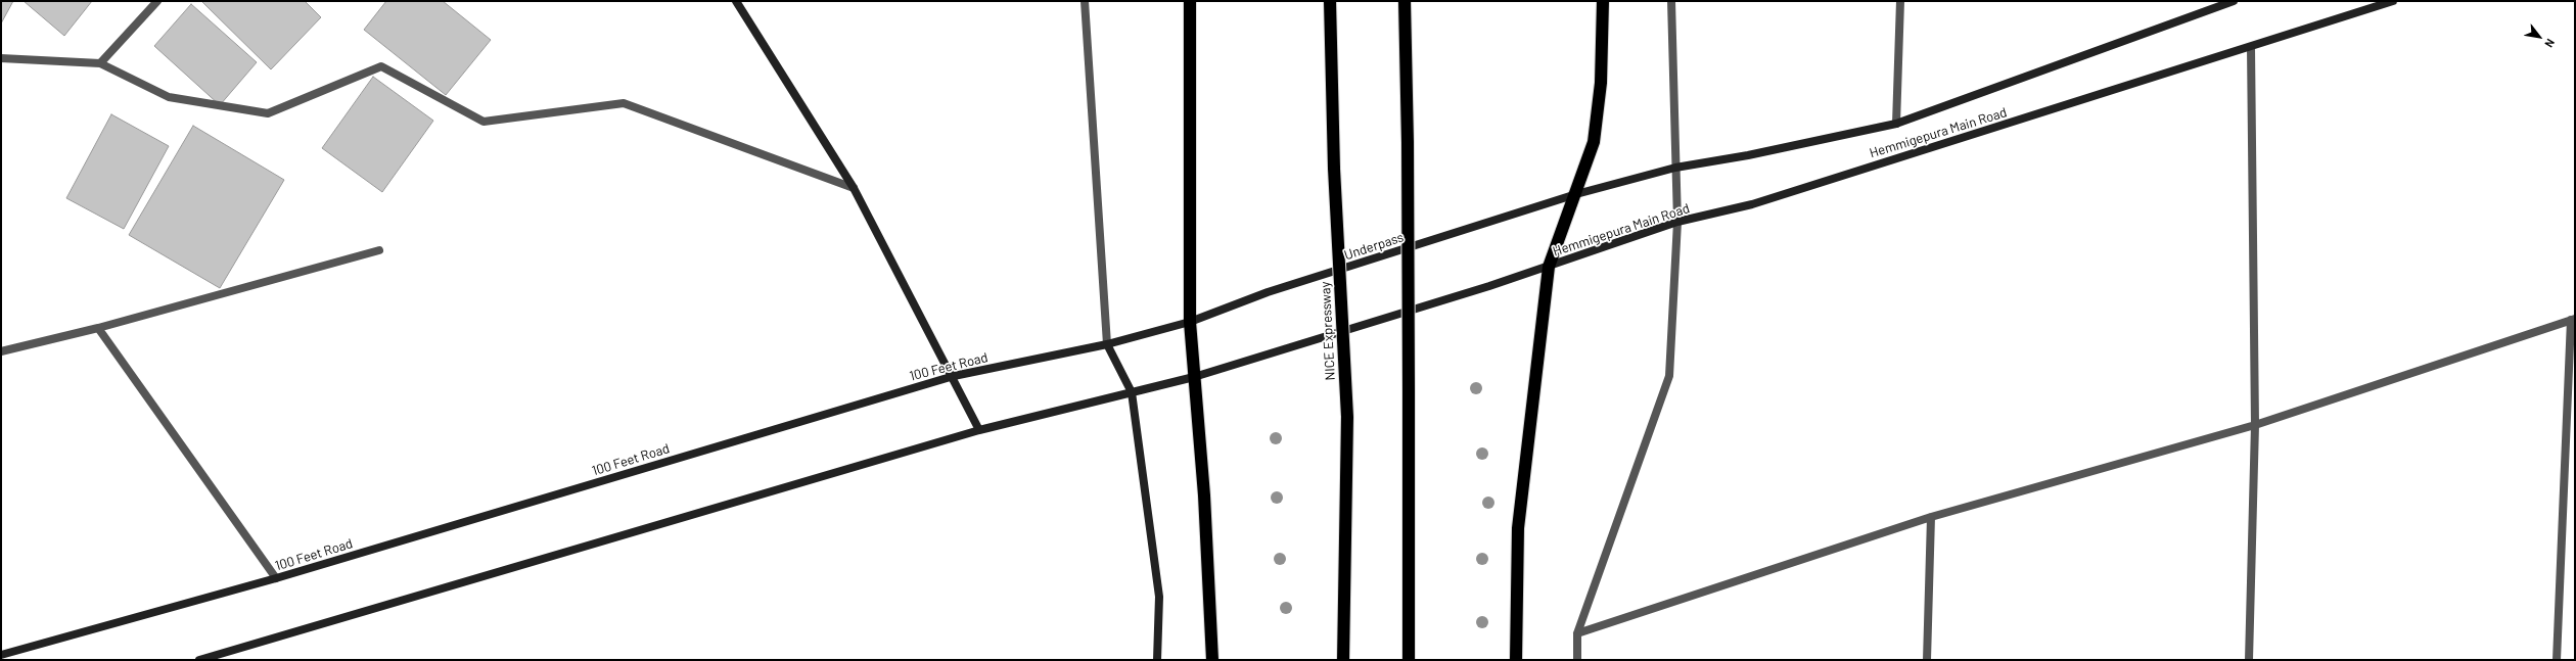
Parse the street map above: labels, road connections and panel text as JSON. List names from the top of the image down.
{
  "streets": {
    "highway": ["NICE Expressway"],
    "main road": ["Hemmigepura Main Road", "Underpass", "100 Feet Road"]
  },
  "crossings": [
    ["Hemmigepura Main Road", "Underpass"],
    ["Underpass", "100 Feet Road"]
  ],
  "north": "bottom right"
}
